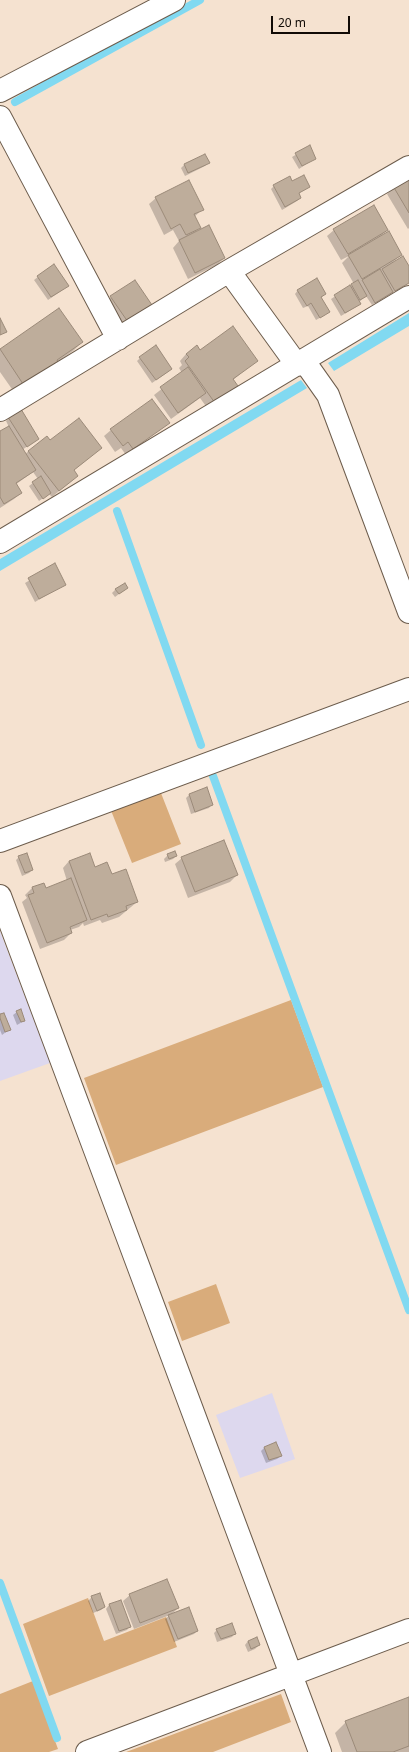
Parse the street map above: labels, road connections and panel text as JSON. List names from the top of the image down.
{
  "scale_bar": "20 m"
}
